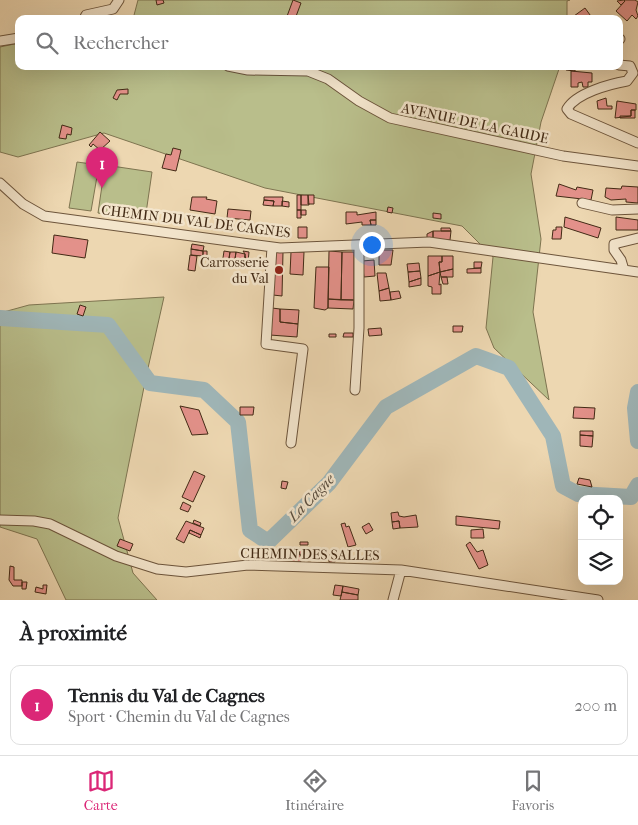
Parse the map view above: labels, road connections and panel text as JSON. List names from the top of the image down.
{
  "streets": {
    "street": ["AVENUE DE LA GAUDE", "CHEMIN DU VAL DE CAGNES", "CHEMIN DES SALLES"]
  },
  "water": ["La Cagne"],
  "places": ["Carrosserie du Val"],
  "page": {
    "search": "Rechercher",
    "pins": "1",
    "heading": "À proximité",
    "list": [
      {
        "mark": "1",
        "name": "Tennis du Val de Cagnes",
        "note": "Sport · Chemin du Val de Cagnes",
        "value": "200 m"
      }
    ],
    "nav": ["Carte", "Itinéraire", "Favoris"]
  }
}
